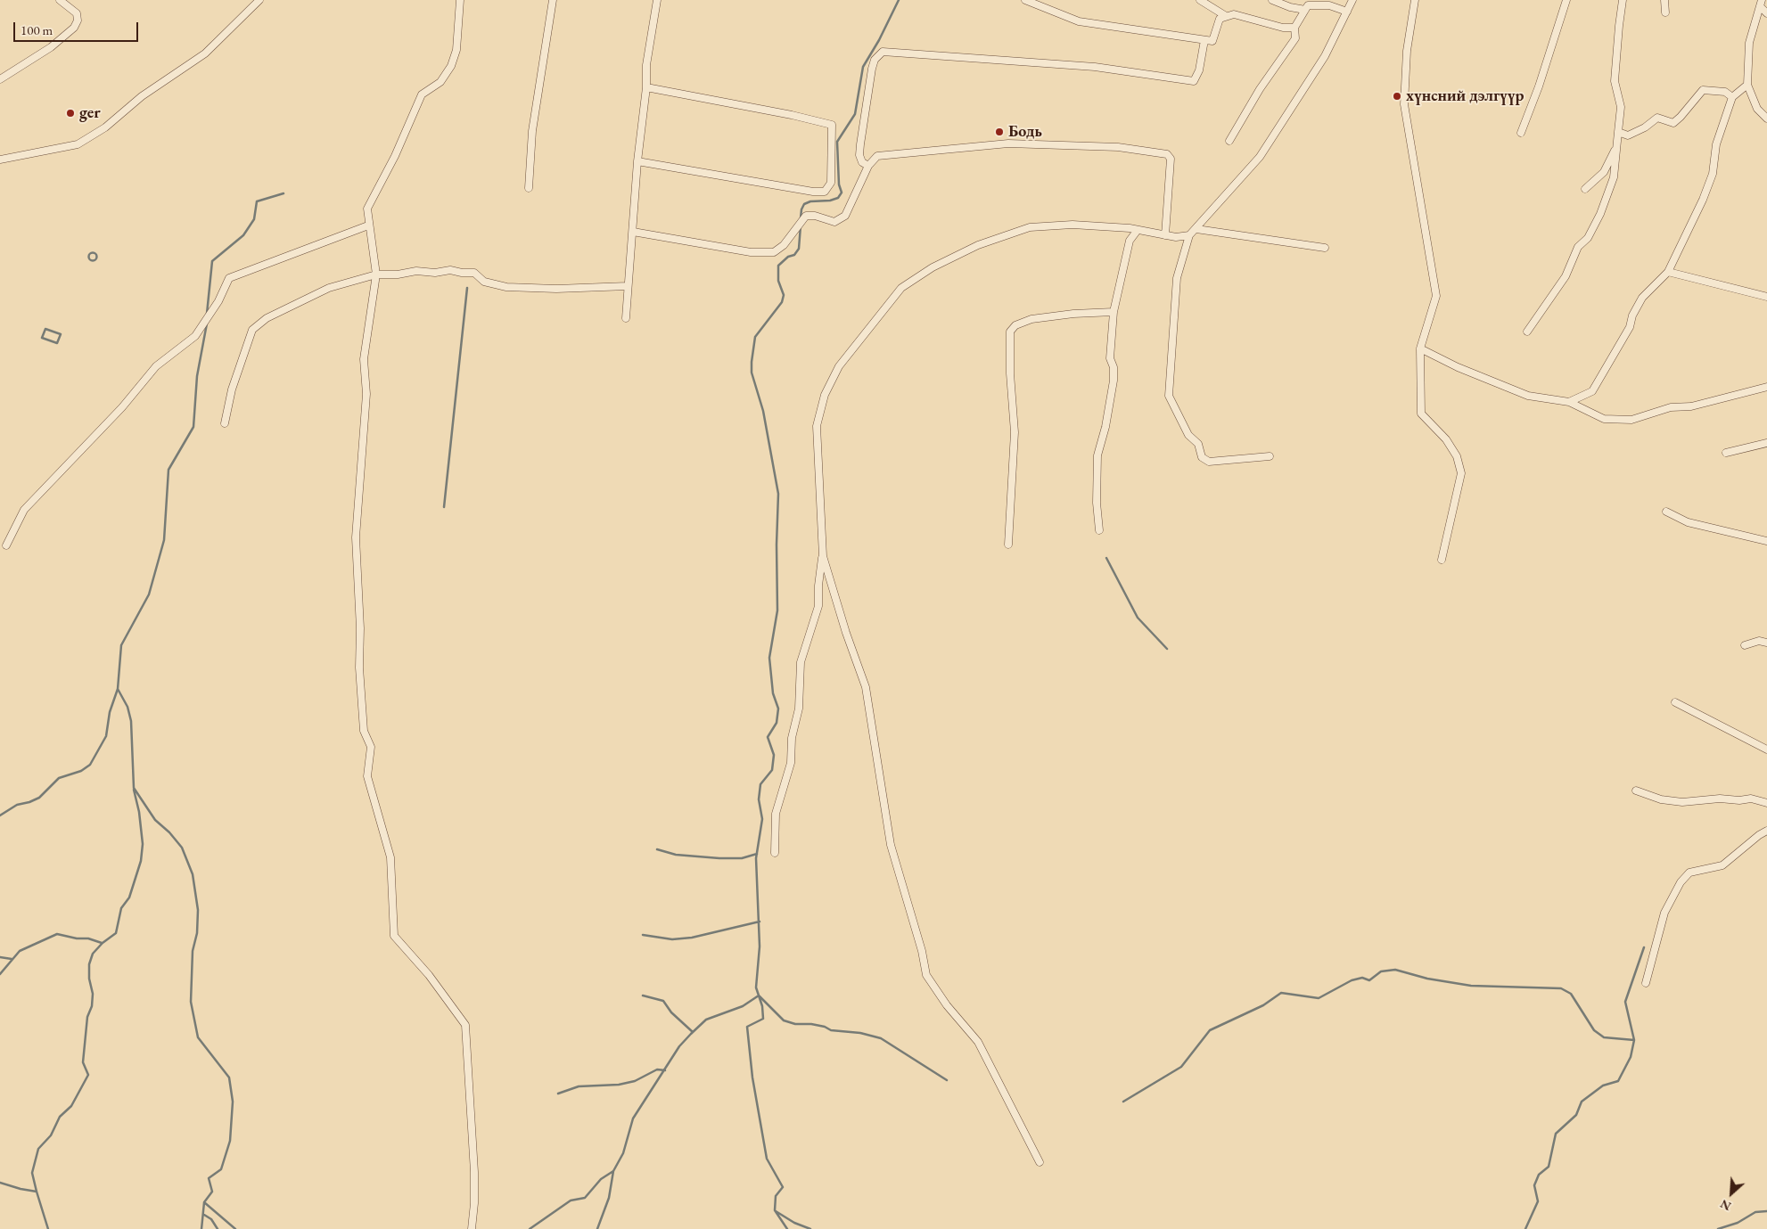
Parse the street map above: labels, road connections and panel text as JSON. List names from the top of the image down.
{
  "places": ["хүнсний дэлгүүр", "ger", "Бодь"],
  "scale_bar": "100 m",
  "north": "bottom left"
}
